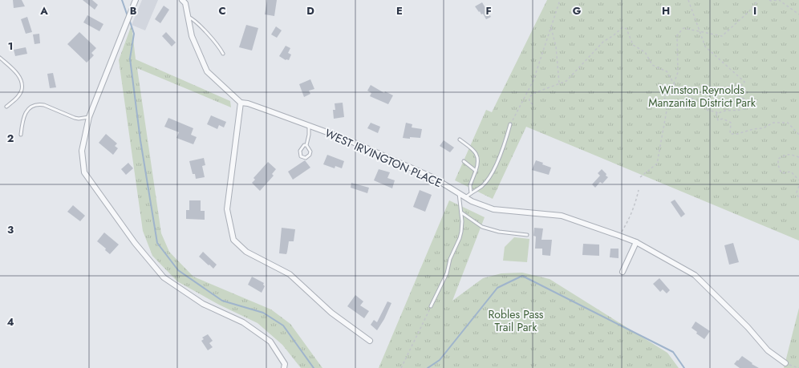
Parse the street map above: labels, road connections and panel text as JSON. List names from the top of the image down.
{
  "streets": {
    "street": ["WEST IRVINGTON PLACE"]
  },
  "parks": ["Winston Reynolds Manzanita District Park", "Robles Pass Trail Park"],
  "grid": {
    "columns": [
      "A",
      "B",
      "C",
      "D",
      "E",
      "F",
      "G",
      "H",
      "I"
    ],
    "rows": [
      "1",
      "2",
      "3",
      "4"
    ]
  }
}
